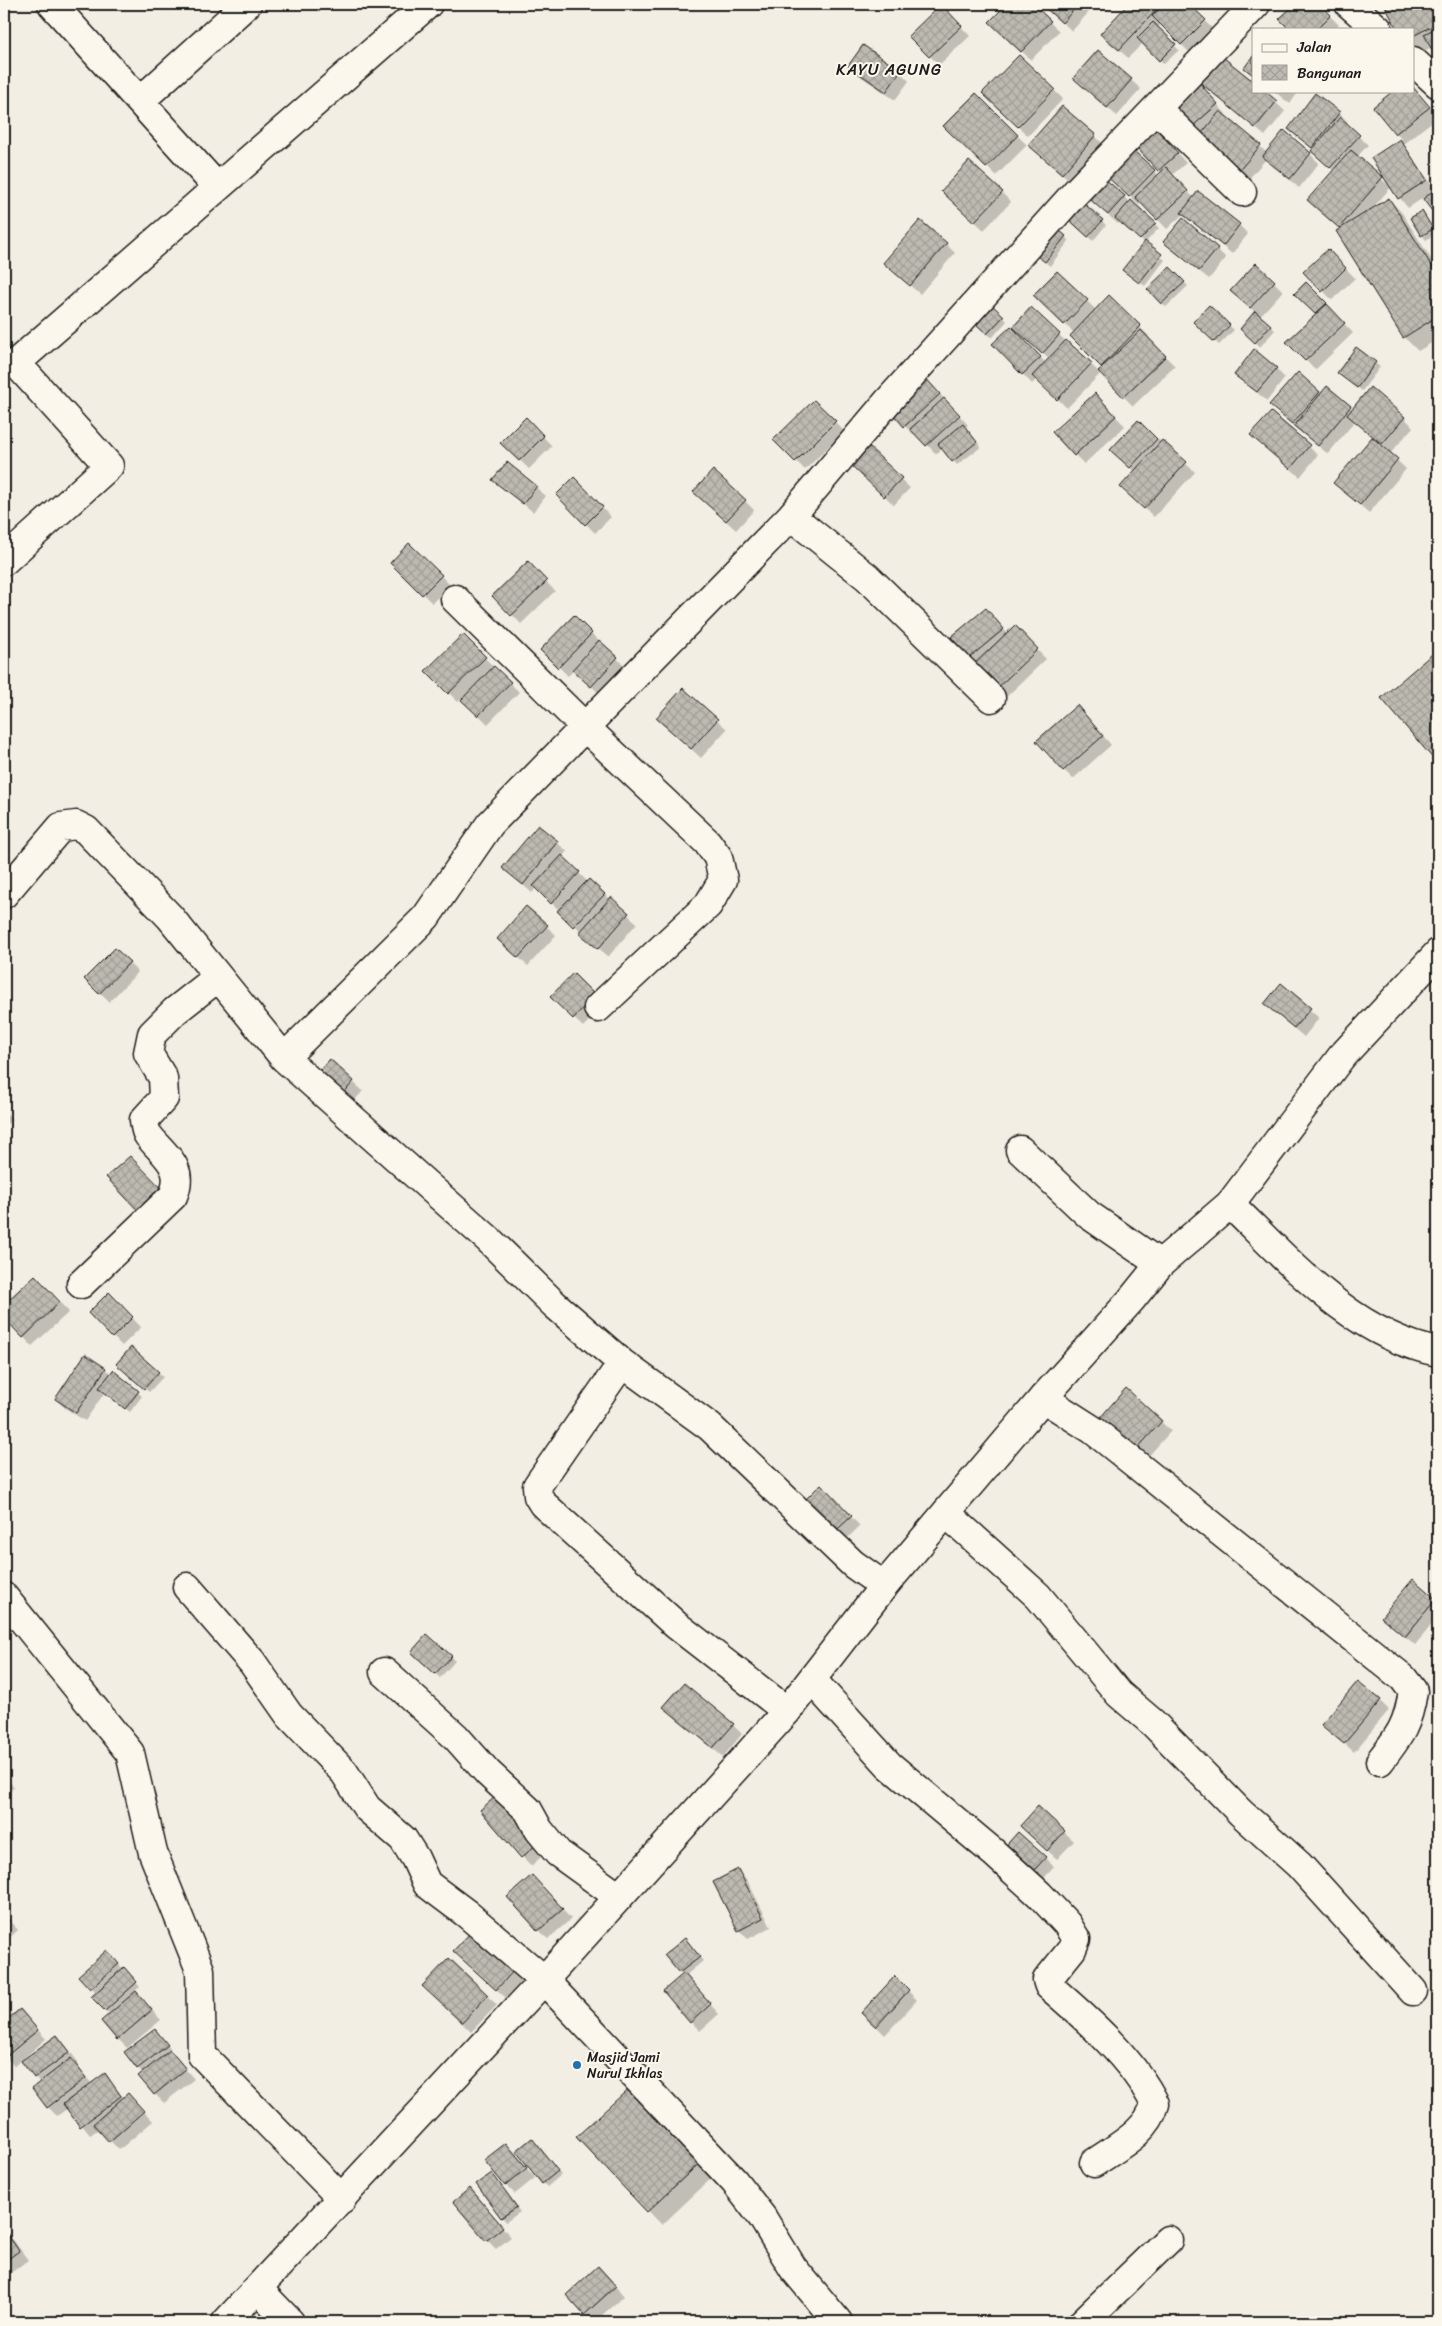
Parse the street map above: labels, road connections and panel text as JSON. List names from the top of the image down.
{
  "districts": ["KAYU AGUNG"],
  "places": ["Masjid Jami Nurul Ikhlas"],
  "legend": ["Jalan", "Bangunan"]
}
